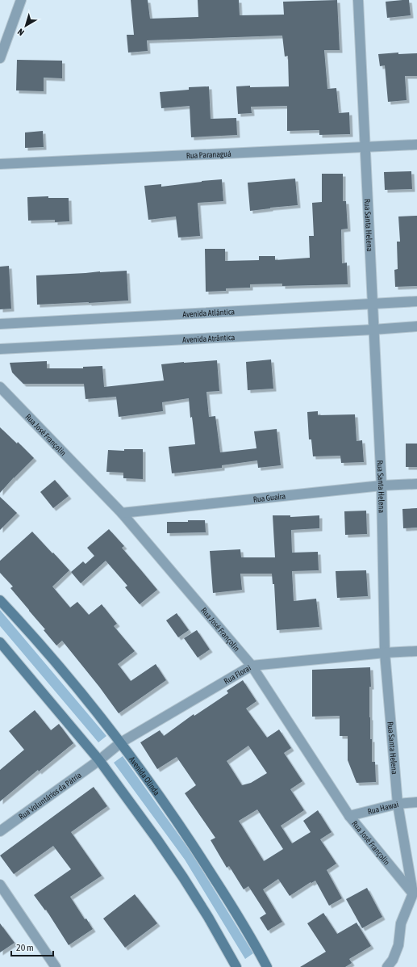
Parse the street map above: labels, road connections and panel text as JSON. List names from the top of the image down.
{
  "streets": {
    "street": [
      "Rua Paranaguá",
      "Rua Santa Helena",
      "Avenida Atlântica",
      "Avenida Atrântica",
      "Rua José Françolin",
      "Rua Guaíra",
      "Rua Florai",
      "Avenida Olinda",
      "Rua Voluntários da Pátria",
      "Rua Hawai"
    ]
  },
  "crossings": [
    ["Rua Paranaguá", "Rua Santa Helena"],
    ["Rua Santa Helena", "Avenida Atlântica"],
    ["Rua Santa Helena", "Avenida Atrântica"],
    ["Rua Santa Helena", "Rua José Françolin"],
    ["Rua Santa Helena", "Rua Guaíra"],
    ["Rua Santa Helena", "Rua Florai"],
    ["Rua Santa Helena", "Rua Hawai"],
    ["Rua José Françolin", "Rua Guaíra"],
    ["Rua José Françolin", "Rua Florai"],
    ["Rua José Françolin", "Rua Hawai"],
    ["Rua Florai", "Avenida Olinda"],
    ["Rua Florai", "Rua Voluntários da Pátria"]
  ],
  "scale_bar": "20 m",
  "north": "bottom left"
}
